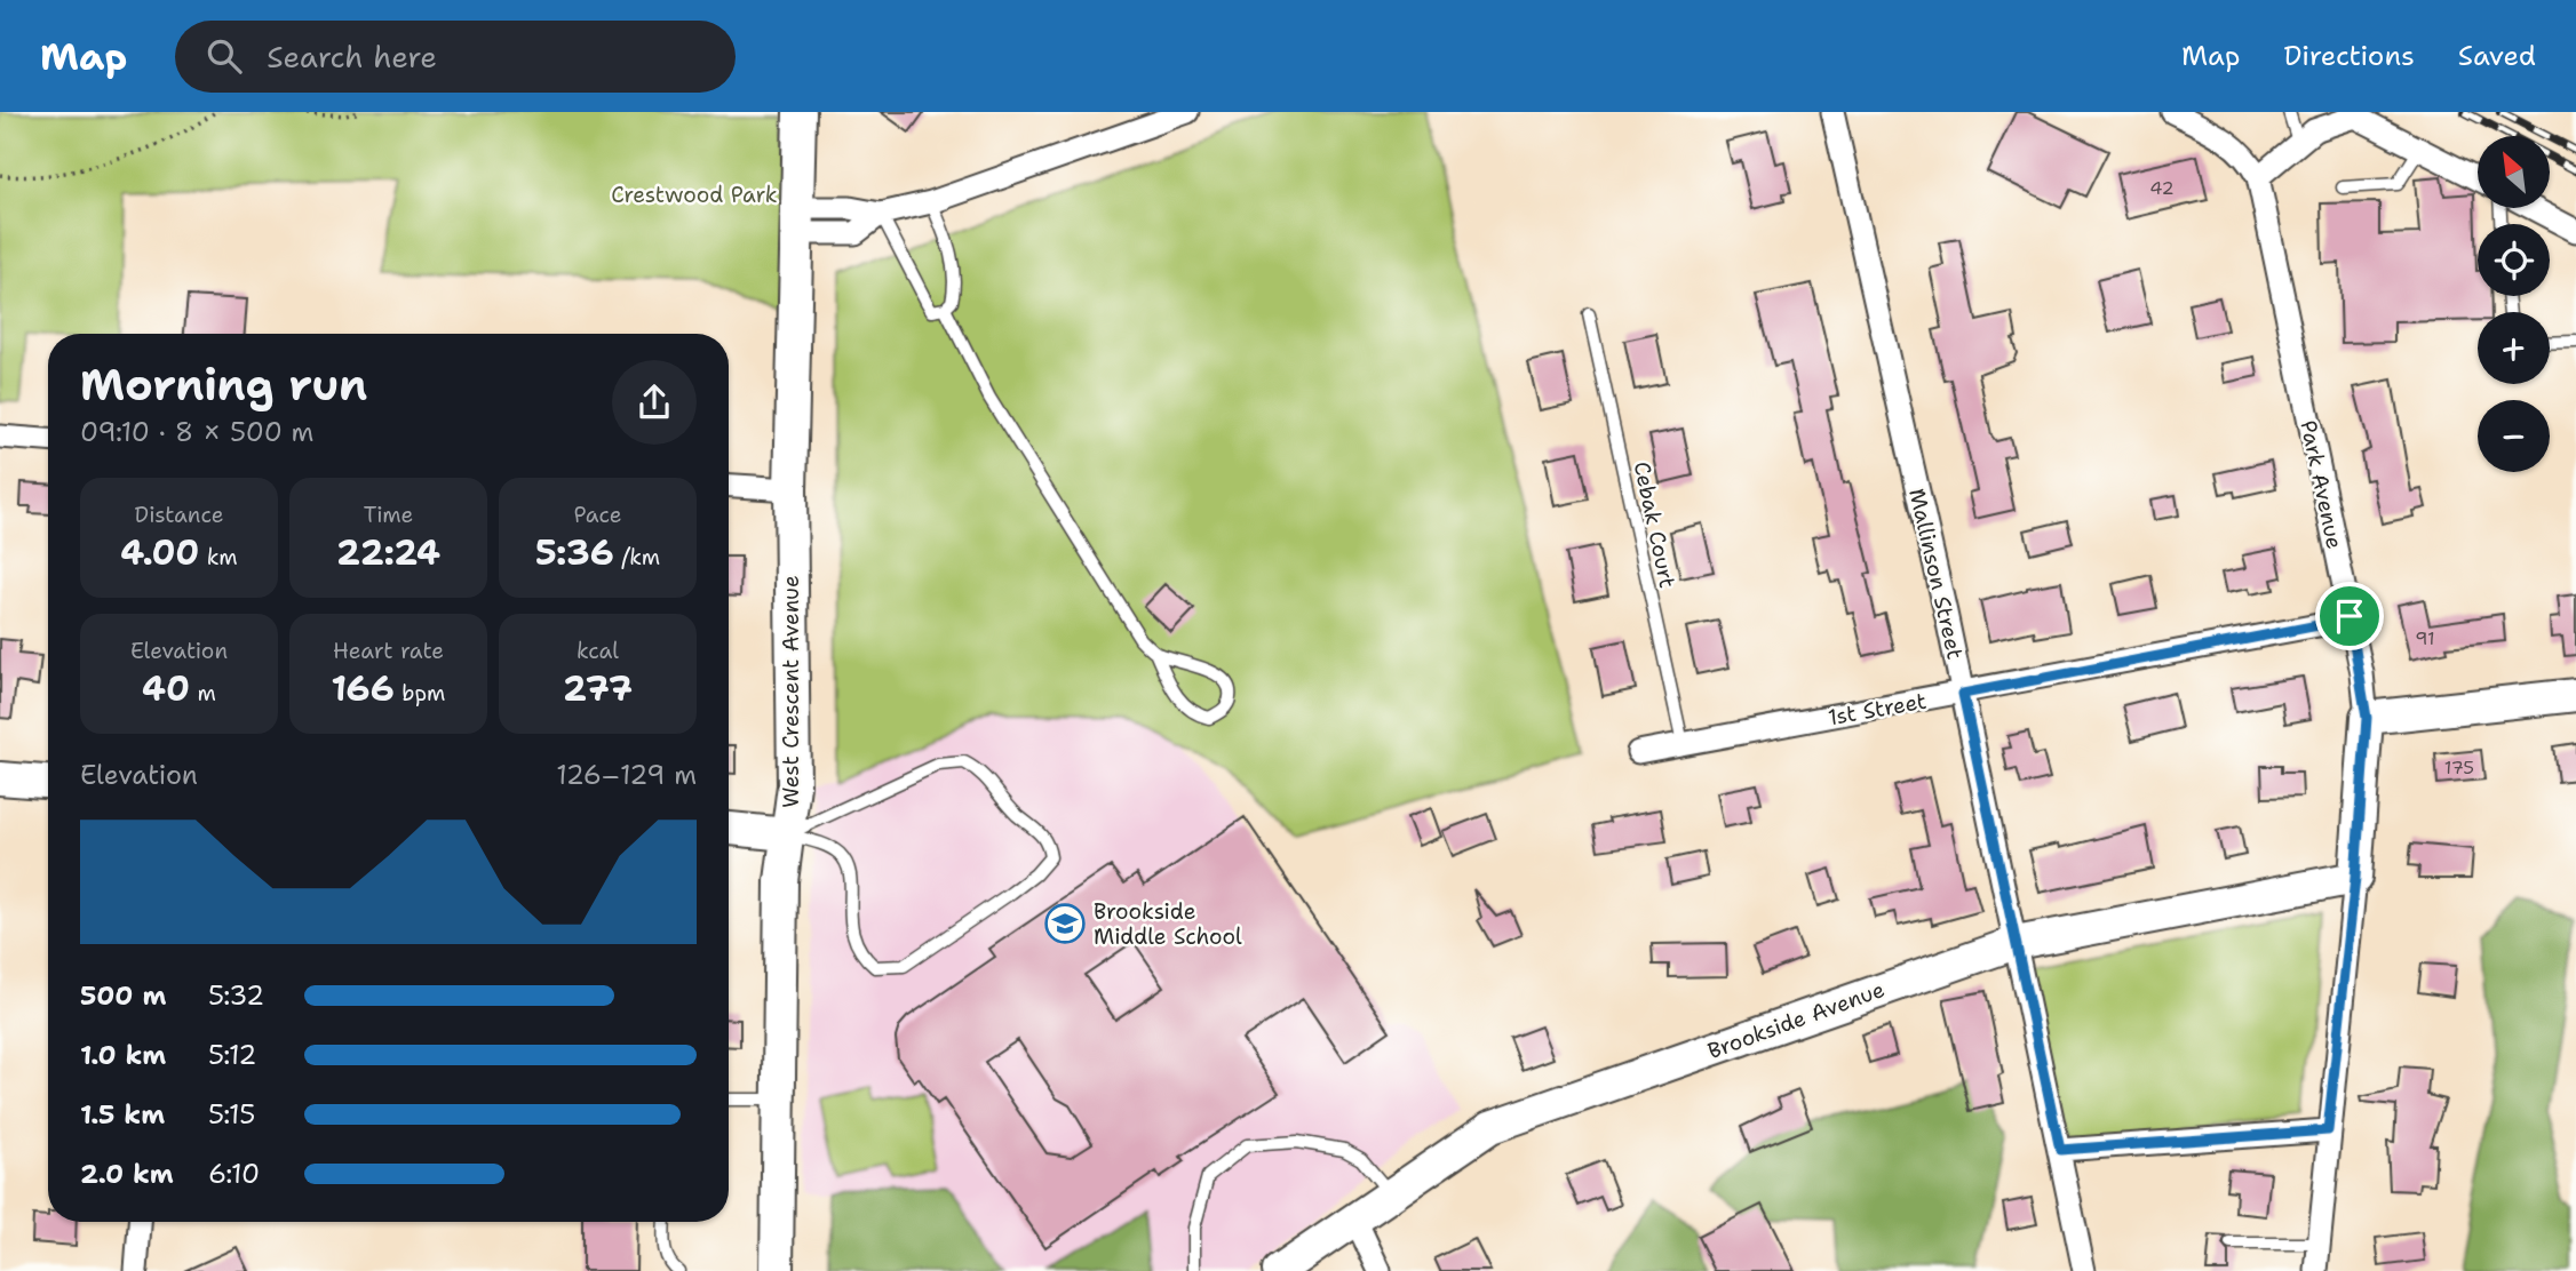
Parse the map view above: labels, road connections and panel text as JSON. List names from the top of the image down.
{
  "streets": {
    "main road": ["Park Avenue", "West Crescent Avenue", "Brookside Avenue"],
    "street": ["Mallinson Street", "1st Street"],
    "lane": ["Cebak Court"]
  },
  "crossings": [
    ["Park Avenue", "1st Street"],
    ["Park Avenue", "Brookside Avenue"],
    ["Cebak Court", "1st Street"],
    ["Mallinson Street", "1st Street"],
    ["Mallinson Street", "Brookside Avenue"]
  ],
  "parks": ["Crestwood Park"],
  "places": {
    "school or university": ["Brookside Middle School"]
  },
  "house_numbers": ["42", "91", "175"],
  "north": "top left",
  "page": {
    "header": "Map",
    "search": "Search here",
    "nav": ["Map", "Directions", "Saved"],
    "map_buttons": ["+", "−"],
    "heading": ["Morning run", "09:10 · 8 × 500 m"],
    "stats": [
      ["Distance", "4.00 km"],
      ["Time", "22:24"],
      ["Pace", "5:36 /km"],
      ["Elevation", "40 m"],
      ["Heart rate", "166 bpm"],
      ["kcal", "277"]
    ],
    "chart": ["Elevation", "126–129 m"],
    "list": [
      {
        "name": "500 m",
        "note": "5:32"
      },
      {
        "name": "1.0 km",
        "note": "5:12"
      },
      {
        "name": "1.5 km",
        "note": "5:15"
      },
      {
        "name": "2.0 km",
        "note": "6:10"
      }
    ]
  }
}
